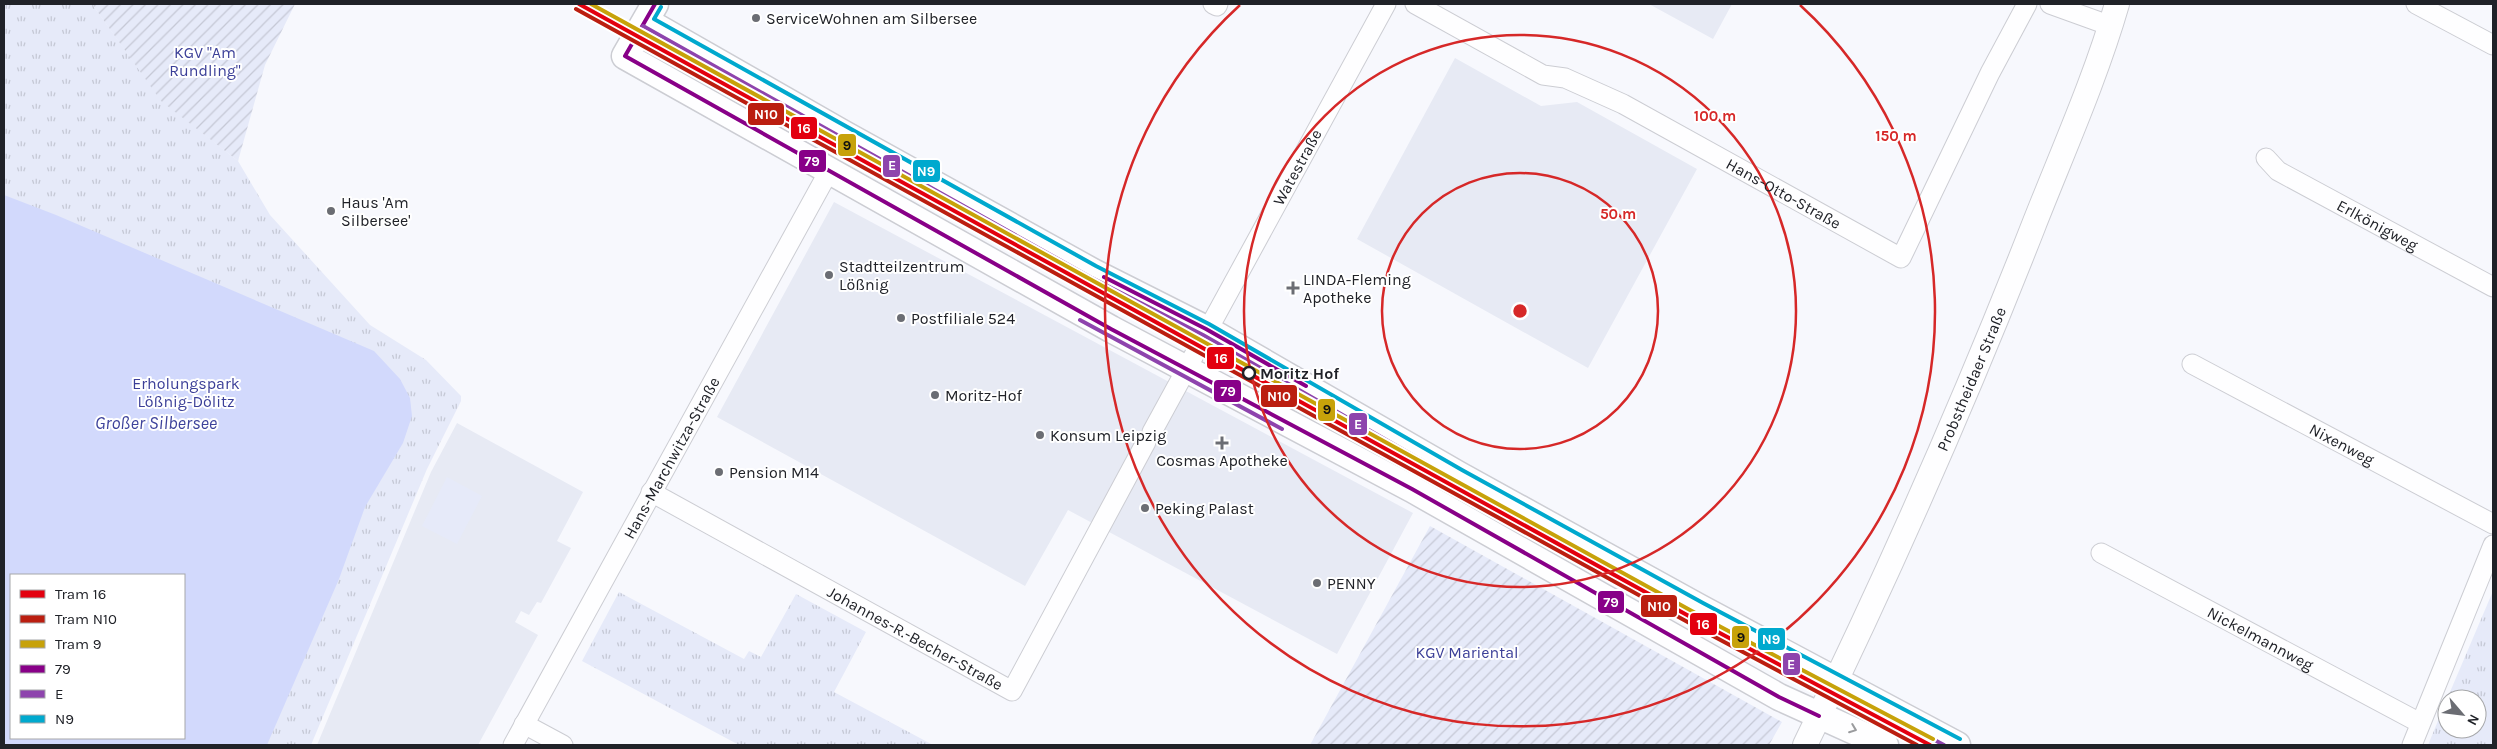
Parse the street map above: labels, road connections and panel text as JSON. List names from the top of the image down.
{
  "streets": {
    "street": [
      "Watestraße",
      "Hans-Otto-Straße",
      "Erlkönigweg",
      "Probstheidaer Straße",
      "Nixenweg",
      "Hans-Marchwitza-Straße",
      "Johannes-R.-Becher-Straße",
      "Nickelmannweg"
    ]
  },
  "crossings": [
    ["Watestraße", "Johannes-R.-Becher-Straße"],
    ["Hans-Marchwitza-Straße", "Johannes-R.-Becher-Straße"]
  ],
  "water": ["Großer Silbersee"],
  "parks": ["KGV \"Am Rundling\"", "Erholungspark Lößnig-Dölitz", "KGV Mariental"],
  "places": {
    "other": [
      "ServiceWohnen am Silbersee",
      "Haus 'Am Silbersee'",
      "Stadtteilzentrum Lößnig",
      "Postfiliale 524",
      "Moritz Hof",
      "Moritz-Hof",
      "Konsum Leipzig",
      "Pension M14",
      "Peking Palast",
      "PENNY"
    ],
    "health": ["LINDA-Fleming Apotheke", "Cosmas Apotheke"]
  },
  "lines": [
    "tram line 16",
    "tram line 9",
    "transit line 79",
    "transit line N9",
    "tram line N10",
    "transit line E"
  ],
  "legend": [
    "Tram 16",
    "Tram N10",
    "Tram 9",
    "79",
    "E",
    "N9"
  ],
  "north": "bottom right",
  "rings": ["100 m", "150 m", "50 m"]
}
